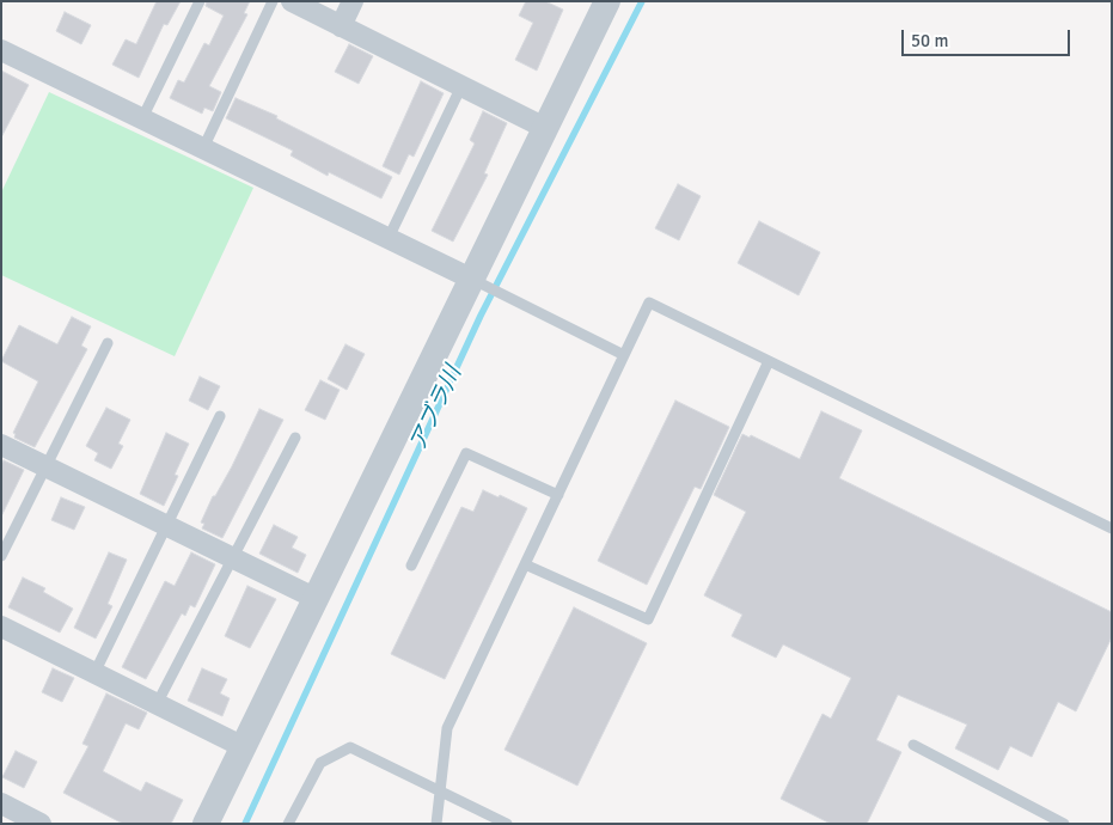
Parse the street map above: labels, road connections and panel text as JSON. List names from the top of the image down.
{
  "water": ["アブラ川"],
  "scale_bar": "50 m"
}
